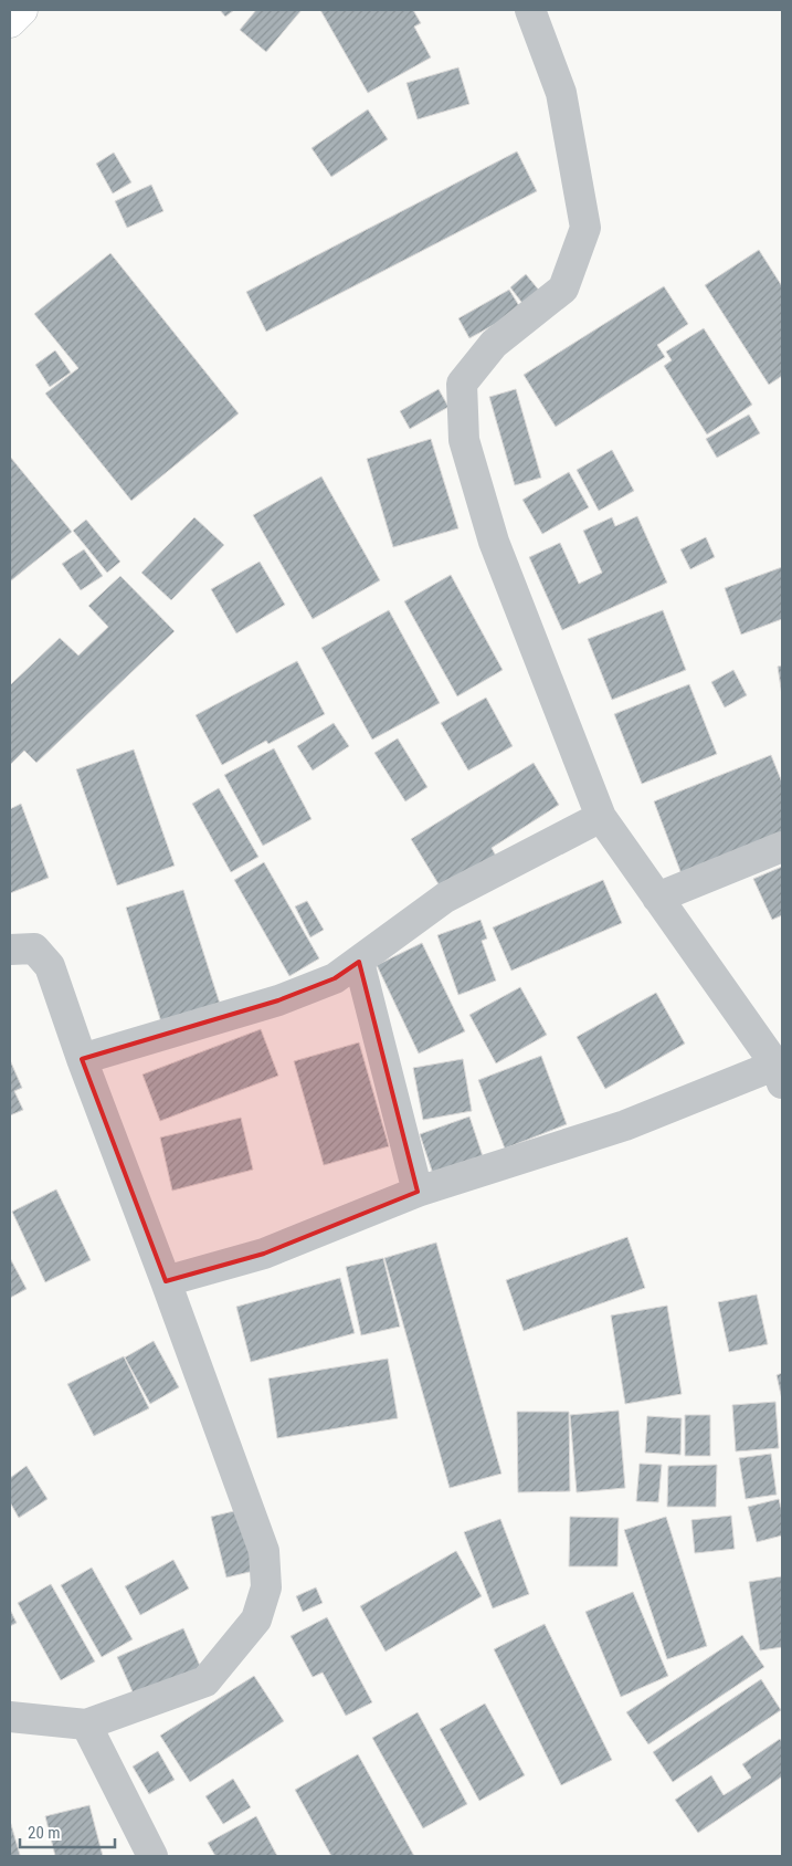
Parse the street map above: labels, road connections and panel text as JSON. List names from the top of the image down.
{
  "scale_bar": "20 m"
}
